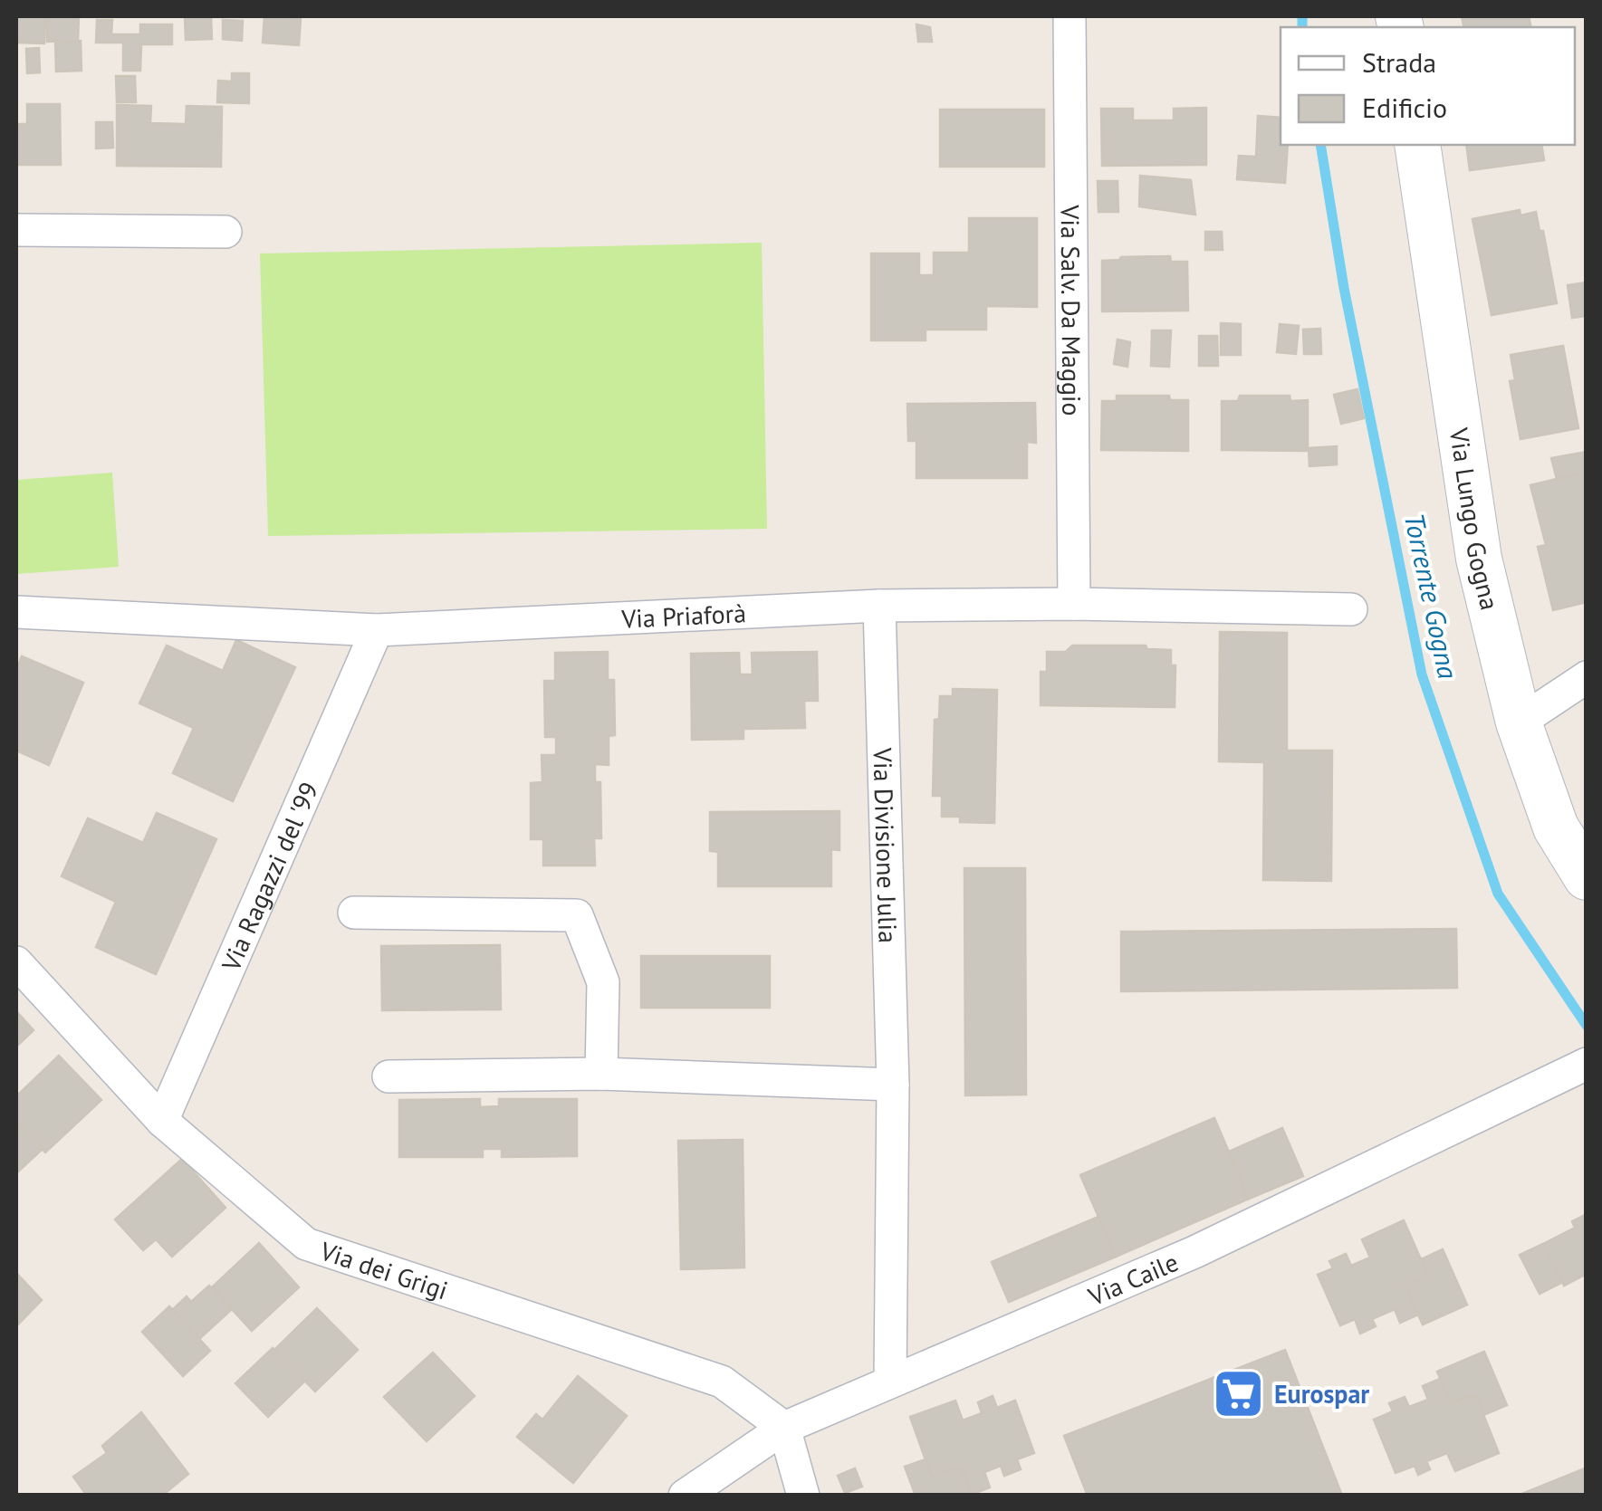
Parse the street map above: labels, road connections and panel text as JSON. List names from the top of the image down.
{
  "streets": {
    "street": [
      "Via Salv. Da Maggio",
      "Via Lungo Gogna",
      "Via Priaforà",
      "Via Divisione Julia",
      "Via Ragazzi del '99",
      "Via dei Grigi",
      "Via Caile"
    ]
  },
  "crossings": [
    ["Via Salv. Da Maggio", "Via Priaforà"],
    ["Via Priaforà", "Via Divisione Julia"],
    ["Via Priaforà", "Via Ragazzi del '99"],
    ["Via Divisione Julia", "Via Caile"],
    ["Via Ragazzi del '99", "Via dei Grigi"],
    ["Via dei Grigi", "Via Caile"]
  ],
  "water": ["Torrente Gogna"],
  "places": {
    "supermarket": ["Eurospar"]
  },
  "legend": ["Strada", "Edificio"]
}
